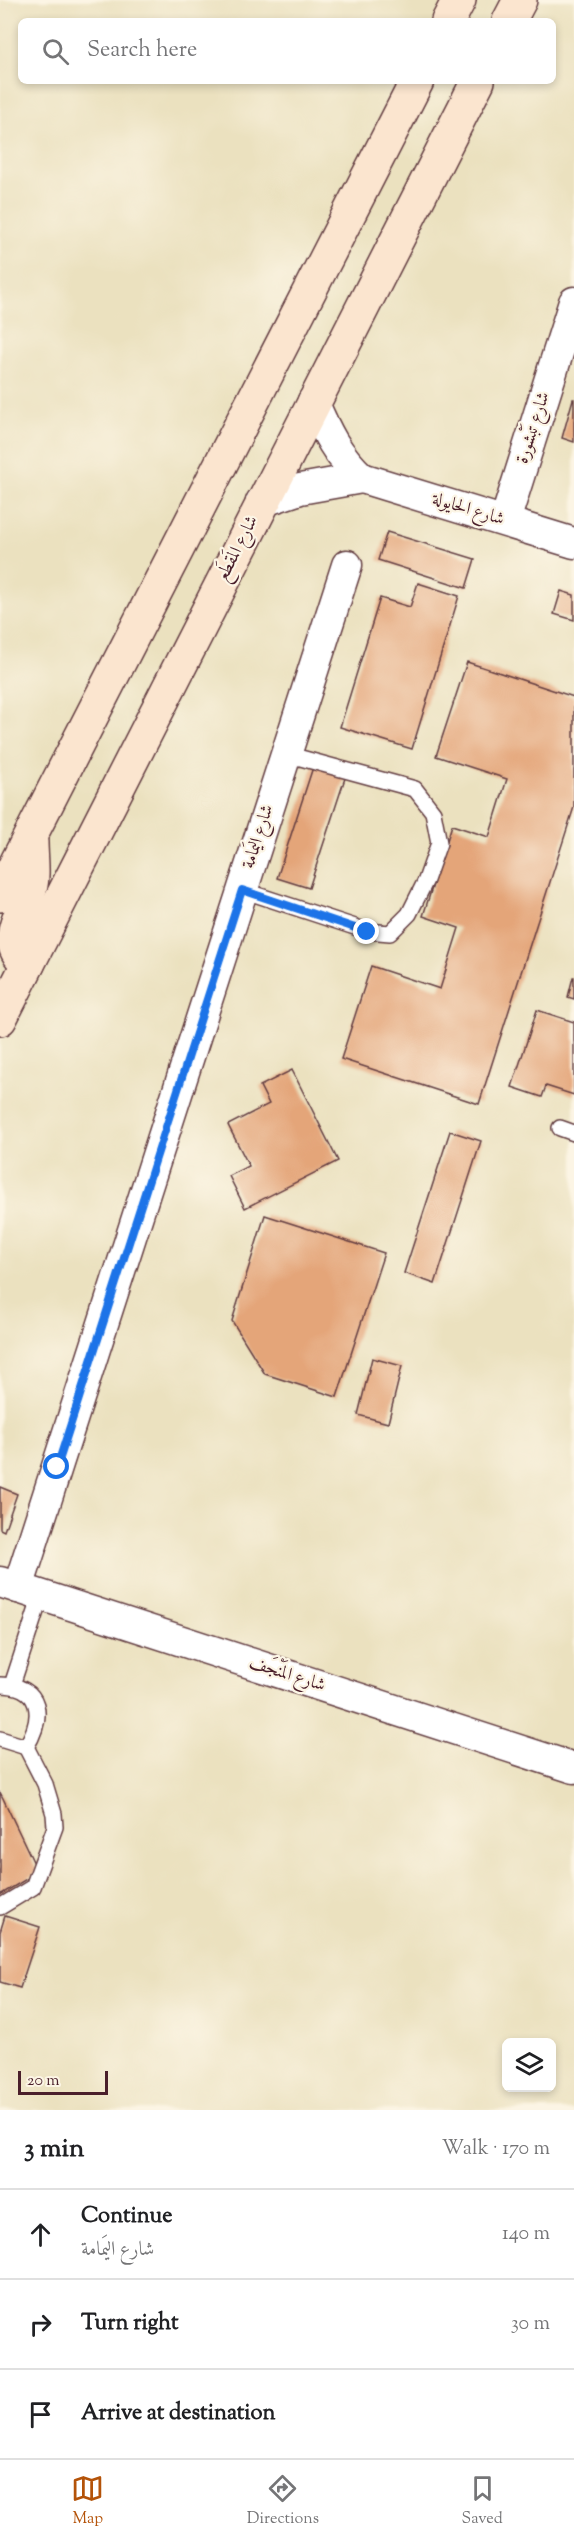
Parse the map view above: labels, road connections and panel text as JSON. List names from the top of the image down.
{
  "streets": {
    "street": [
      "شارع تَبْشورة",
      "شارع الحايولة",
      "شارع المَقطَع",
      "شارع اليَمامة",
      "شارع المَنْجَف"
    ]
  },
  "crossings": [
    ["شارع تَبْشورة", "شارع الحايولة"],
    ["شارع الحايولة", "شارع المَقطَع"],
    ["شارع اليَمامة", "شارع المَنْجَف"]
  ],
  "scale_bar": "20 m",
  "page": {
    "search": "Search here",
    "scale": "20 m",
    "heading": ["3 min", "Walk · 170 m"],
    "list": [
      ["Continue", "شارع اليَمامة", "140 m"],
      ["Turn right", "30 m"],
      "Arrive at destination"
    ],
    "nav": ["Map", "Directions", "Saved"]
  }
}
